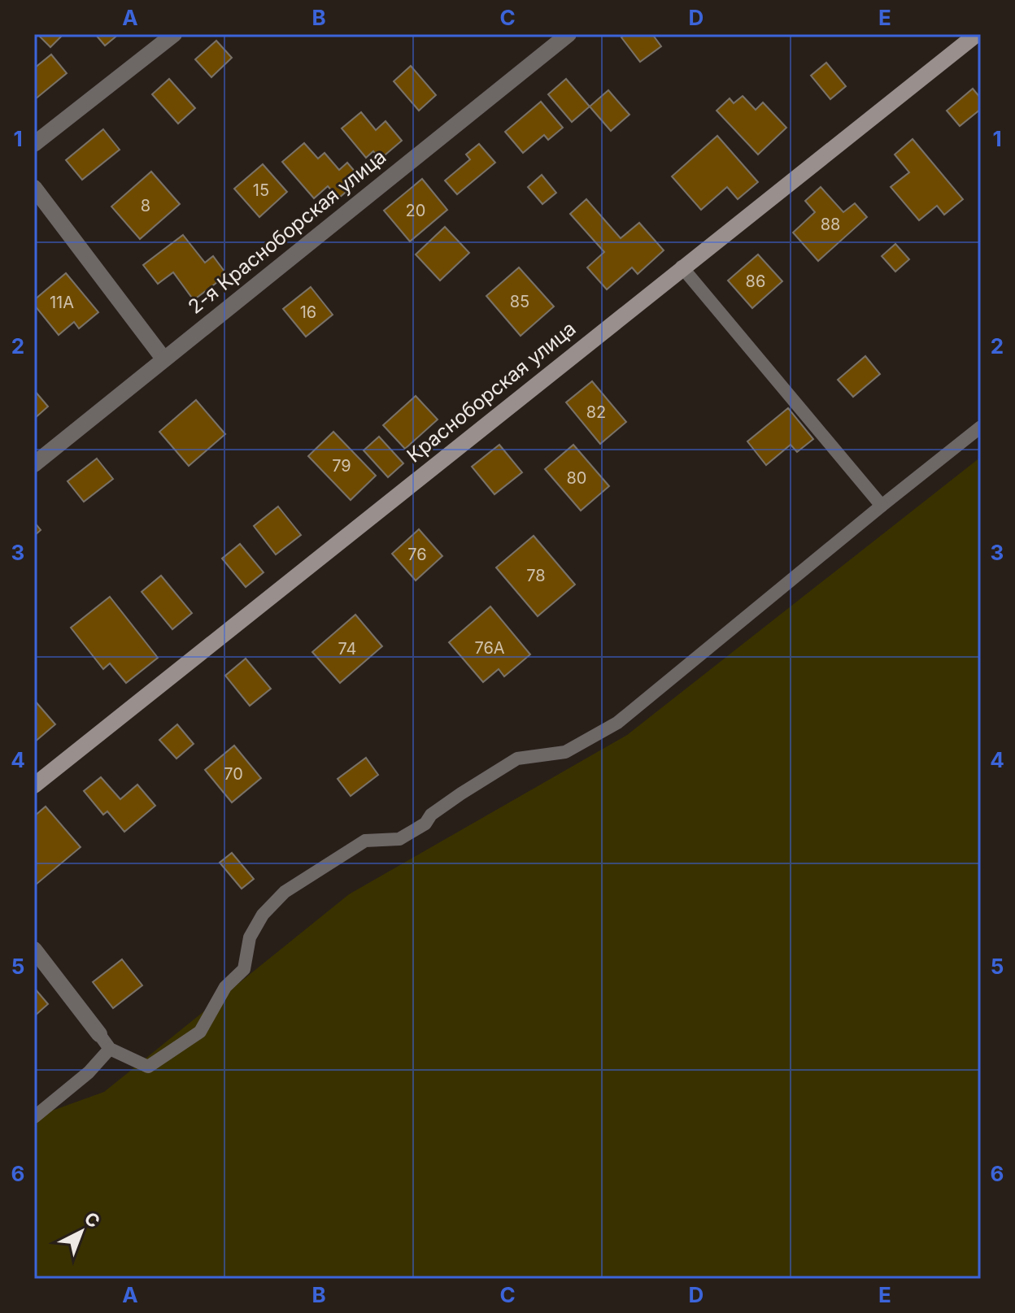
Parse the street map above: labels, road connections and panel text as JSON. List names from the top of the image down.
{
  "streets": {
    "street": ["2-я Красноборская улица", "Красноборская улица"]
  },
  "house_numbers": [
    "15",
    "8",
    "20",
    "88",
    "86",
    "85",
    "11А",
    "16",
    "82",
    "79",
    "80",
    "76",
    "78",
    "76А",
    "74",
    "70"
  ],
  "north": "top right",
  "grid": {
    "columns": [
      "A",
      "B",
      "C",
      "D",
      "E"
    ],
    "rows": [
      "1",
      "2",
      "3",
      "4",
      "5",
      "6"
    ]
  }
}
